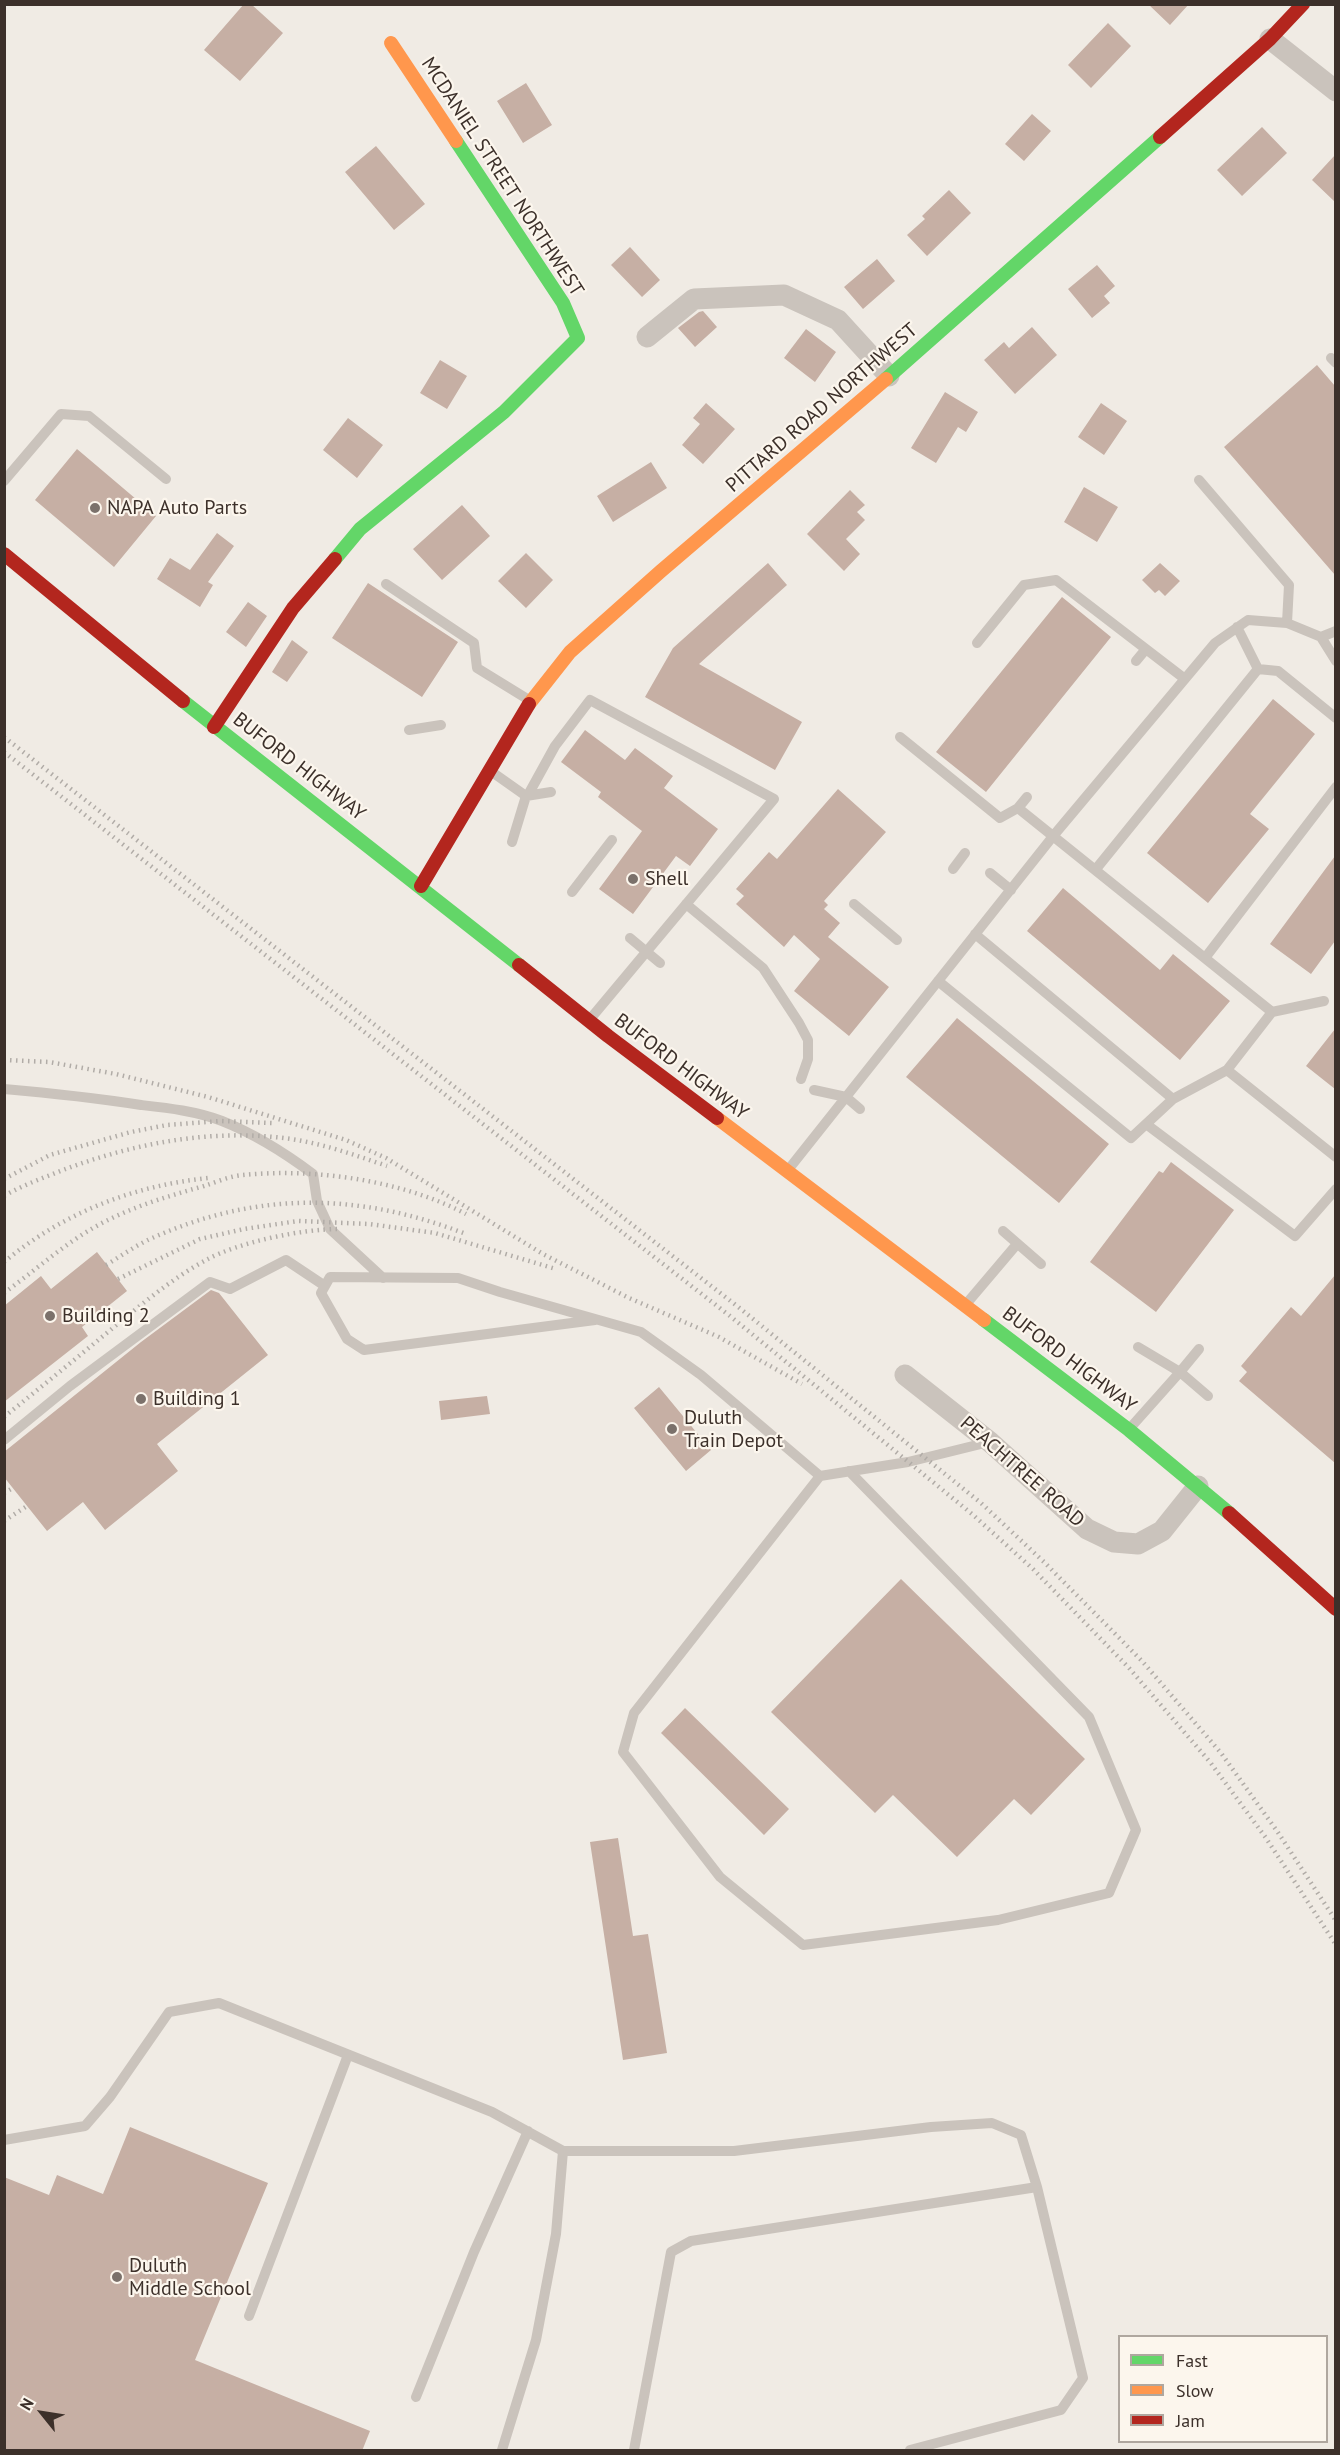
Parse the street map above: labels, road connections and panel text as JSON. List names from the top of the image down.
{
  "streets": {
    "street": [
      "MCDANIEL STREET NORTHWEST",
      "PITTARD ROAD NORTHWEST",
      "BUFORD HIGHWAY",
      "PEACHTREE ROAD"
    ]
  },
  "crossings": [
    ["MCDANIEL STREET NORTHWEST", "BUFORD HIGHWAY"],
    ["PITTARD ROAD NORTHWEST", "BUFORD HIGHWAY"],
    ["BUFORD HIGHWAY", "PEACHTREE ROAD"]
  ],
  "places": [
    "NAPA Auto Parts",
    "Shell",
    "Building 2",
    "Building 1",
    "Duluth Train Depot",
    "Duluth Middle School"
  ],
  "legend": ["Fast", "Slow", "Jam"],
  "north": "top left"
}
